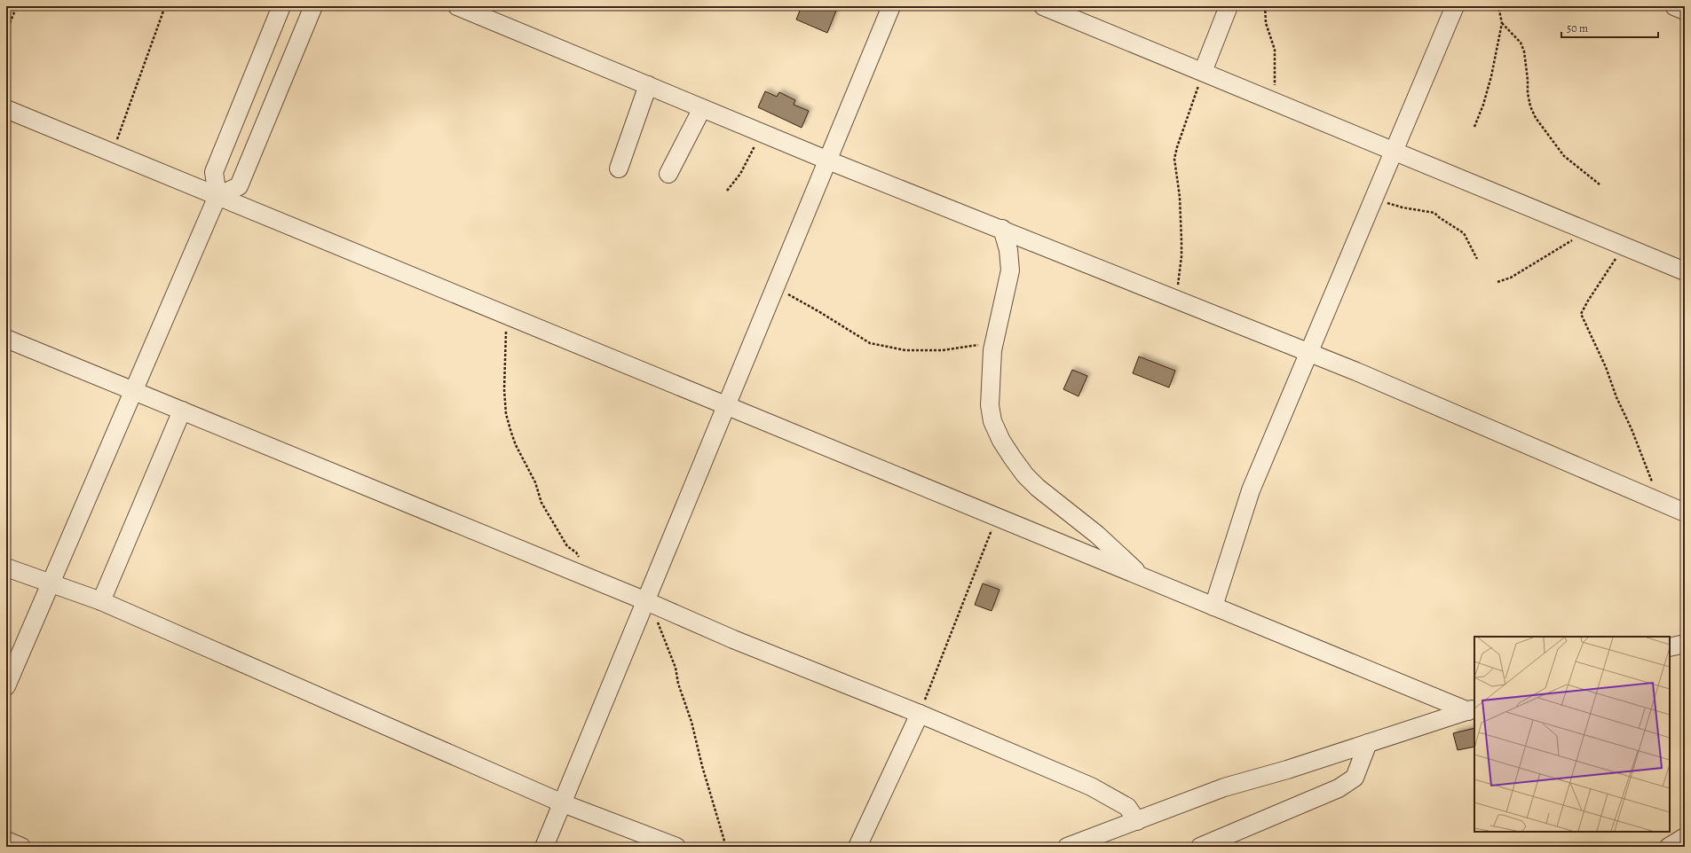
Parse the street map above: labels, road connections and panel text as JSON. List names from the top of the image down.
{
  "scale_bar": "50 m"
}
